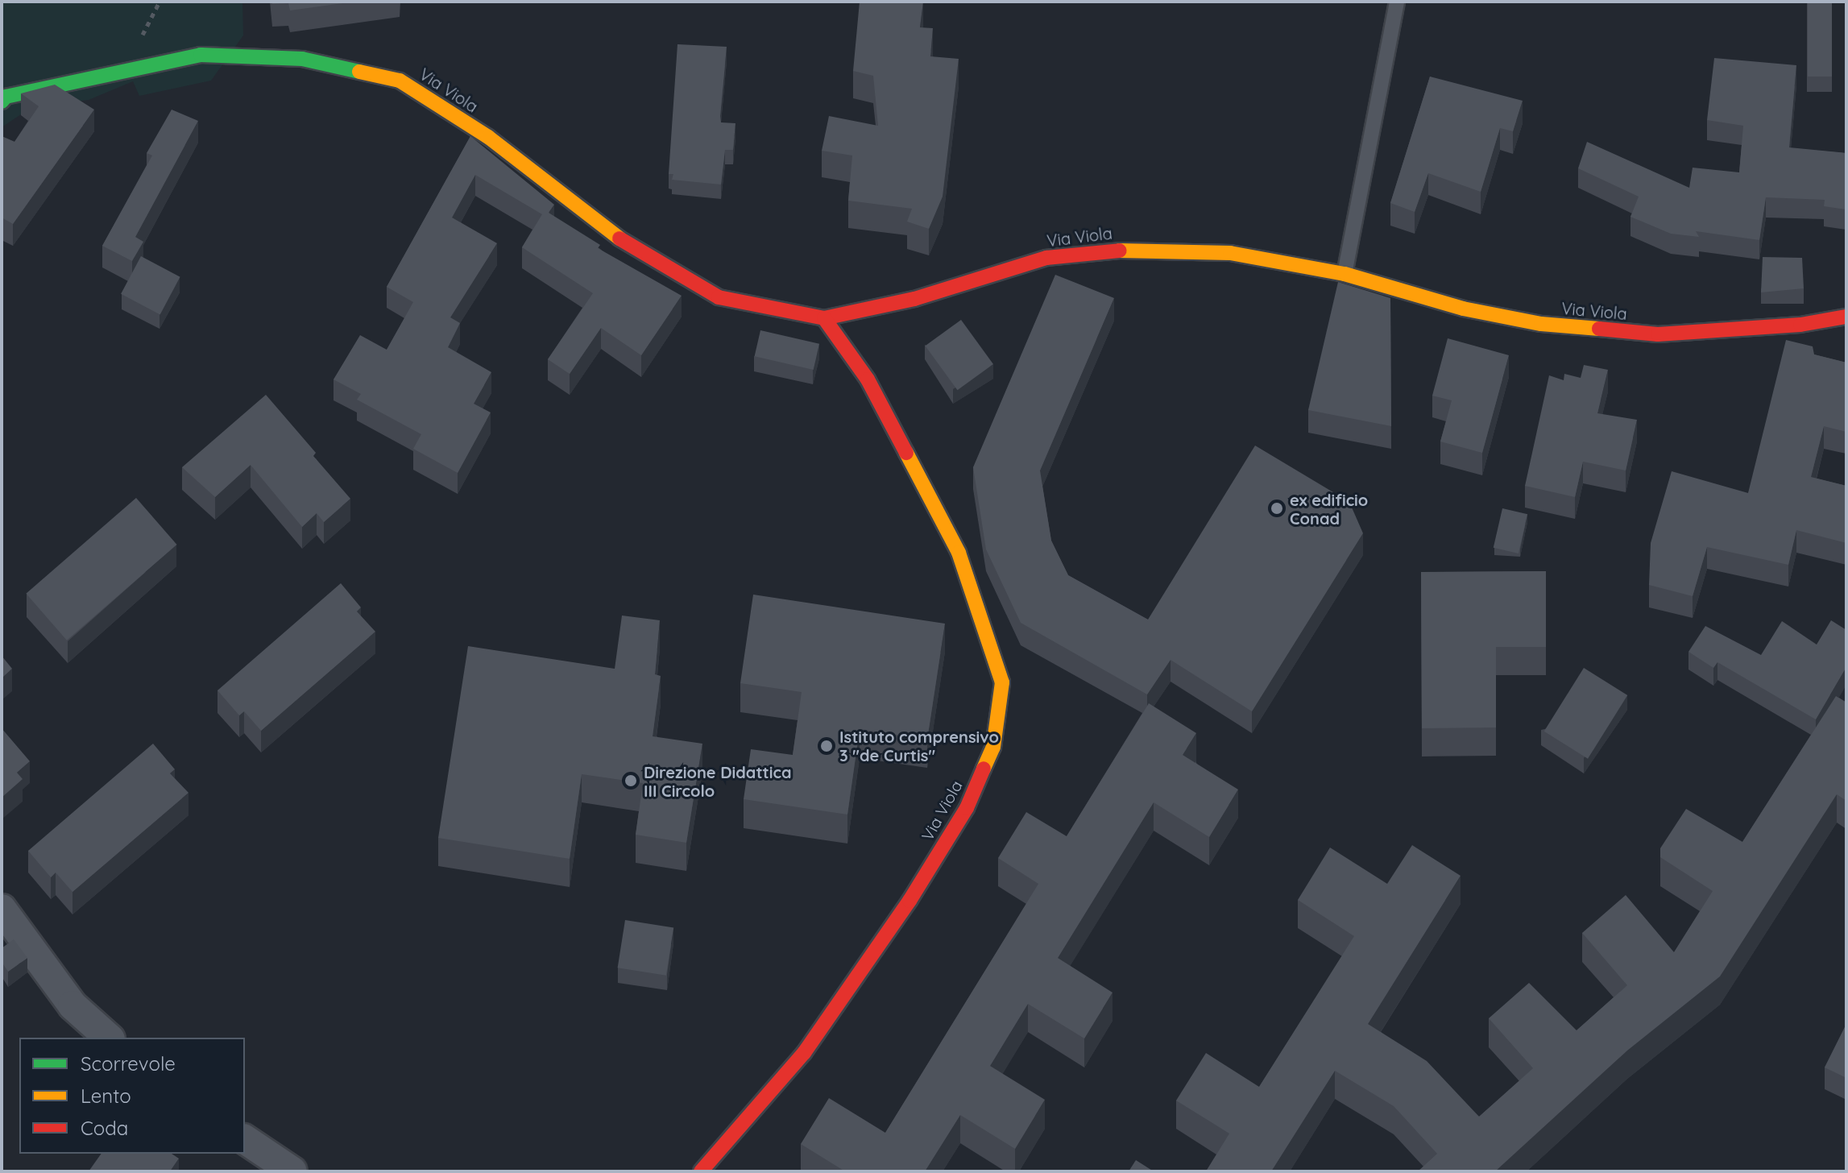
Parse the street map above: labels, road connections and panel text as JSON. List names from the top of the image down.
{
  "streets": {
    "street": ["Via Viola"]
  },
  "places": ["ex edificio Conad", "Istituto comprensivo 3 \"de Curtis\"", "Direzione Didattica III Circolo"],
  "legend": ["Scorrevole", "Lento", "Coda"]
}
